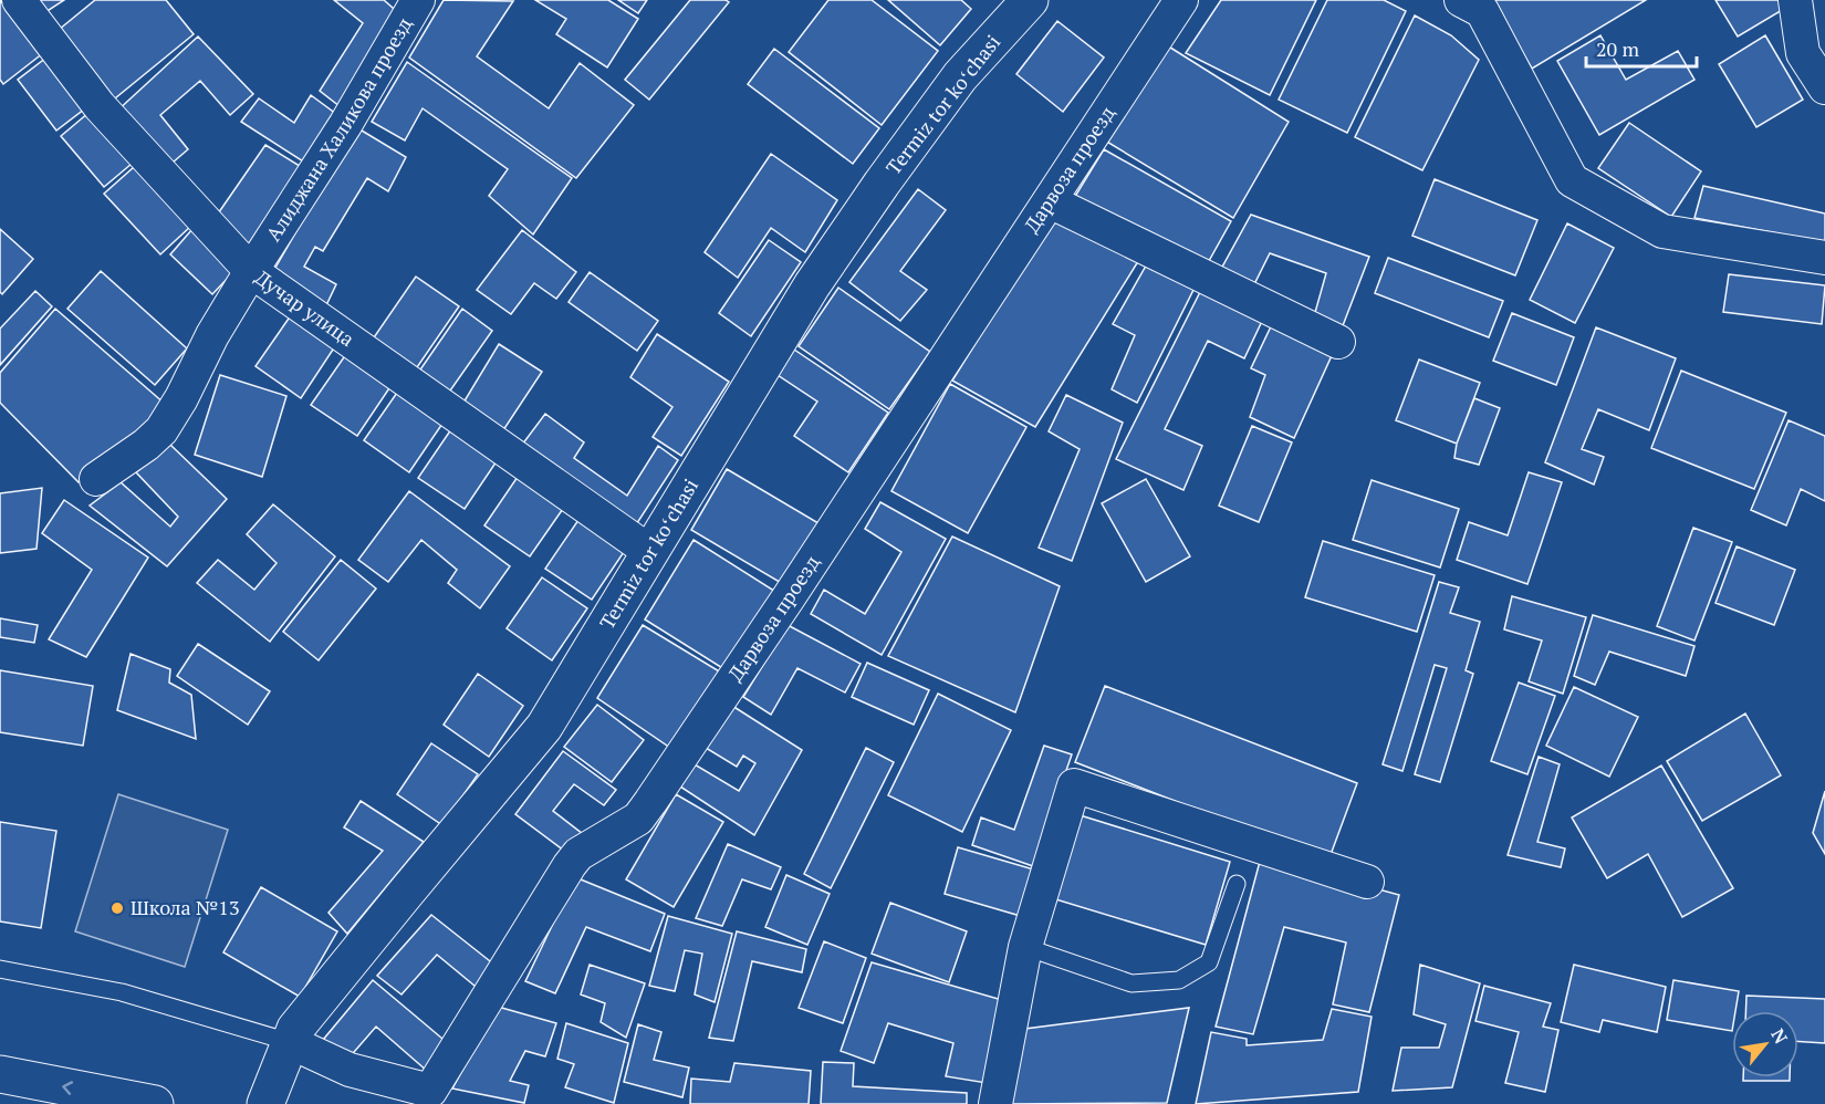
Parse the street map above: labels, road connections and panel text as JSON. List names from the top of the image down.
{
  "streets": {
    "street": [
      "Termiz tor koʻchasi",
      "Алиджана Халикова проезд",
      "Дарвоза проезд",
      "Дучар улица"
    ]
  },
  "crossings": [
    ["Termiz tor koʻchasi", "Дарвоза проезд"],
    ["Termiz tor koʻchasi", "Дучар улица"],
    ["Алиджана Халикова проезд", "Дучар улица"]
  ],
  "places": ["Школа №13"],
  "scale_bar": "20 m",
  "north": "top right"
}
